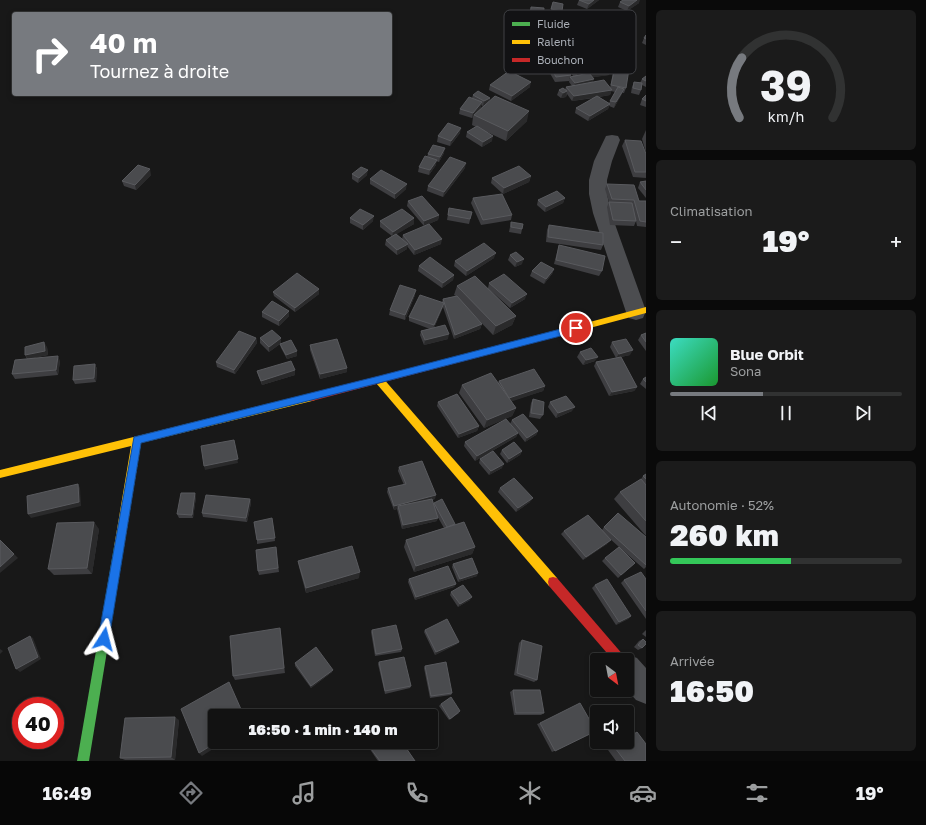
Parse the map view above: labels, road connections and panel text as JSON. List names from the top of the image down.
{
  "legend": ["Fluide", "Ralenti", "Bouchon"],
  "north": "bottom right",
  "page": {
    "turn": ["40 m", "Tournez à droite"],
    "tile": [
      "Climatisation",
      ["Autonomie · 52%", "260 km"],
      ["Arrivée", "16:50"]
    ],
    "heat": ["−", "19°", "+"],
    "song": ["Blue Orbit", "Sona"],
    "limit": "40",
    "trip": "16:50 · 1 min · 140 m",
    "tabs": ["16:49", "19°"],
    "gauge": ["39", "km/h"]
  }
}
